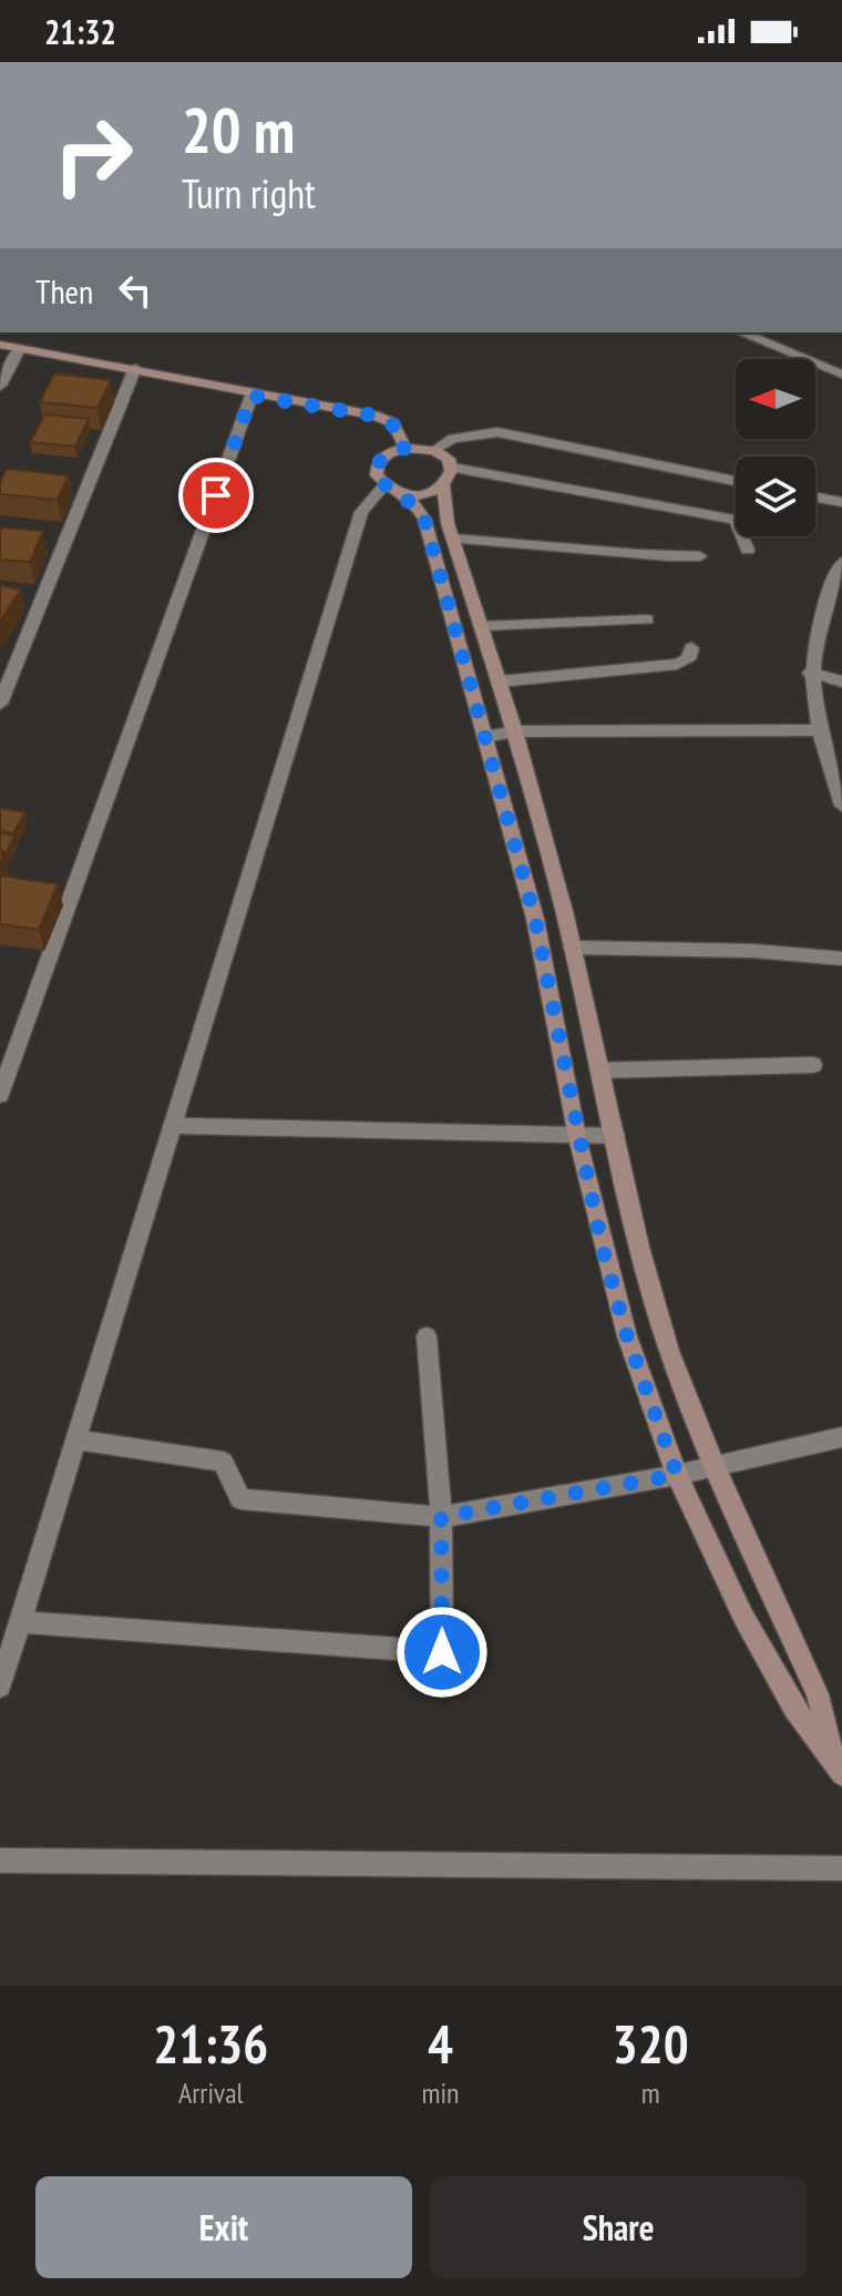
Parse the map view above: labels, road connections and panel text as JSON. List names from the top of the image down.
{
  "north": "left",
  "page": {
    "status": "21:32",
    "turn": ["20 m", "Turn right"],
    "then": "Then",
    "eta": [
      "21:36",
      "Arrival",
      "4",
      "min",
      "320",
      "m"
    ],
    "buttons": ["Exit", "Share"]
  }
}
